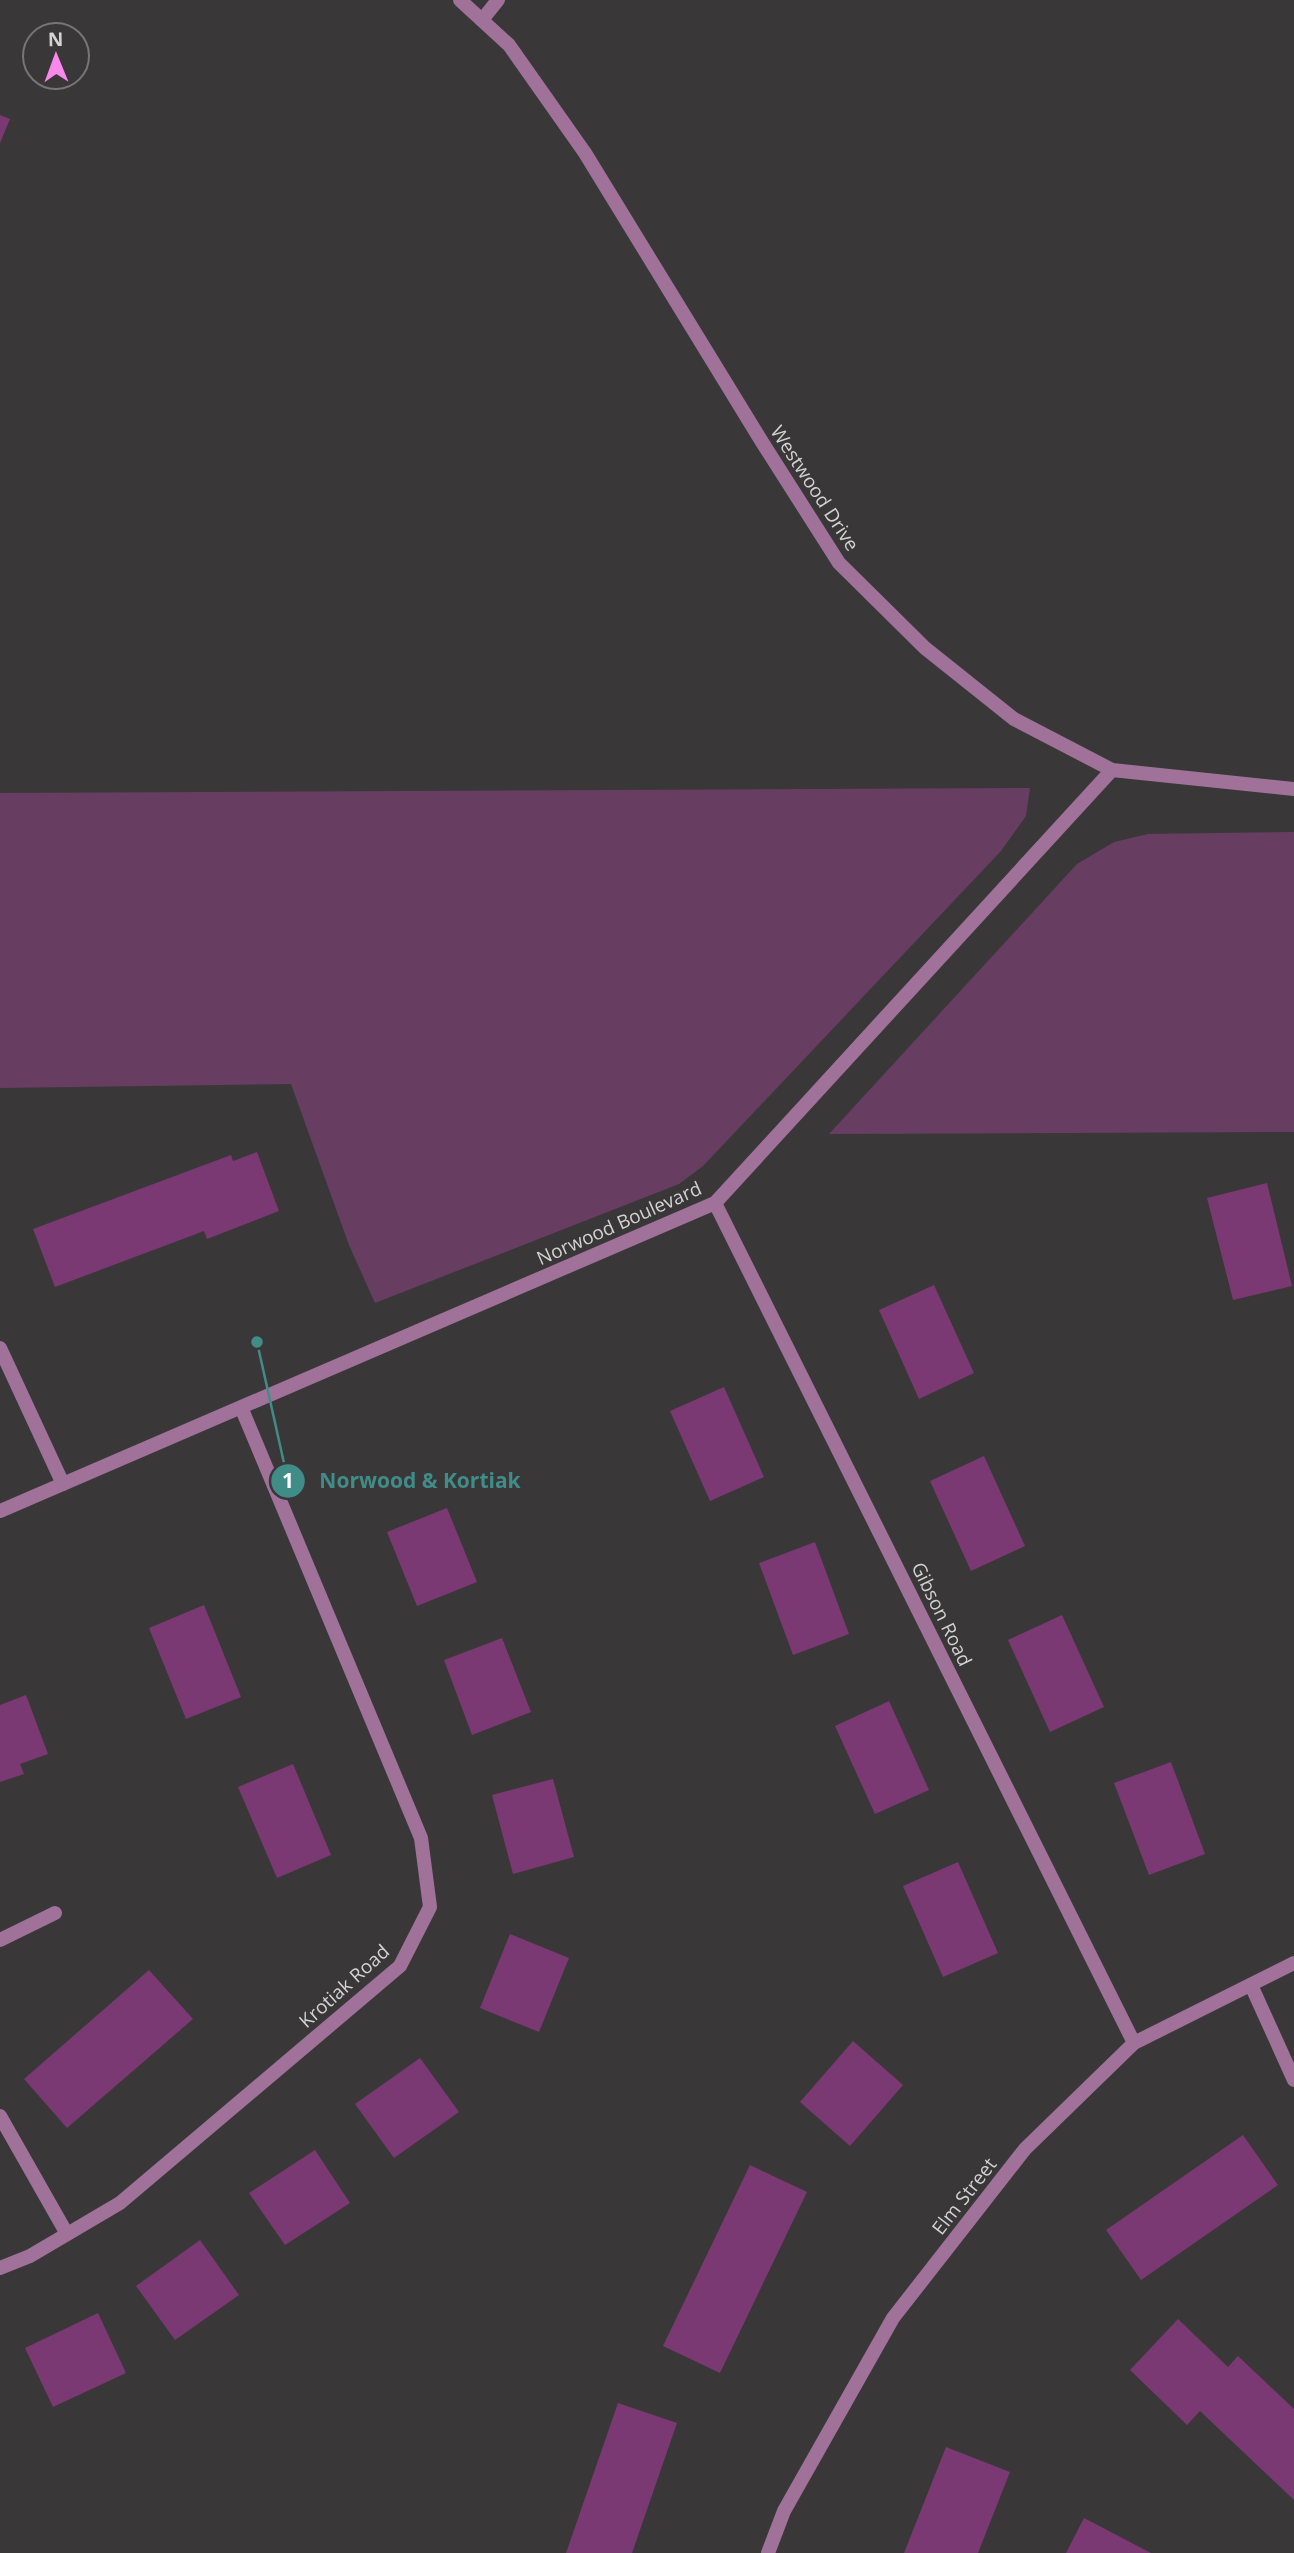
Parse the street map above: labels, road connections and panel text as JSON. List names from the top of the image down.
{
  "streets": {
    "street": [
      "Westwood Drive",
      "Norwood Boulevard",
      "Gibson Road",
      "Krotiak Road",
      "Elm Street"
    ]
  },
  "crossings": [
    ["Westwood Drive", "Norwood Boulevard"],
    ["Norwood Boulevard", "Gibson Road"],
    ["Norwood Boulevard", "Krotiak Road"],
    ["Gibson Road", "Elm Street"]
  ],
  "places": ["Norwood & Kortiak"],
  "north": "top"
}
